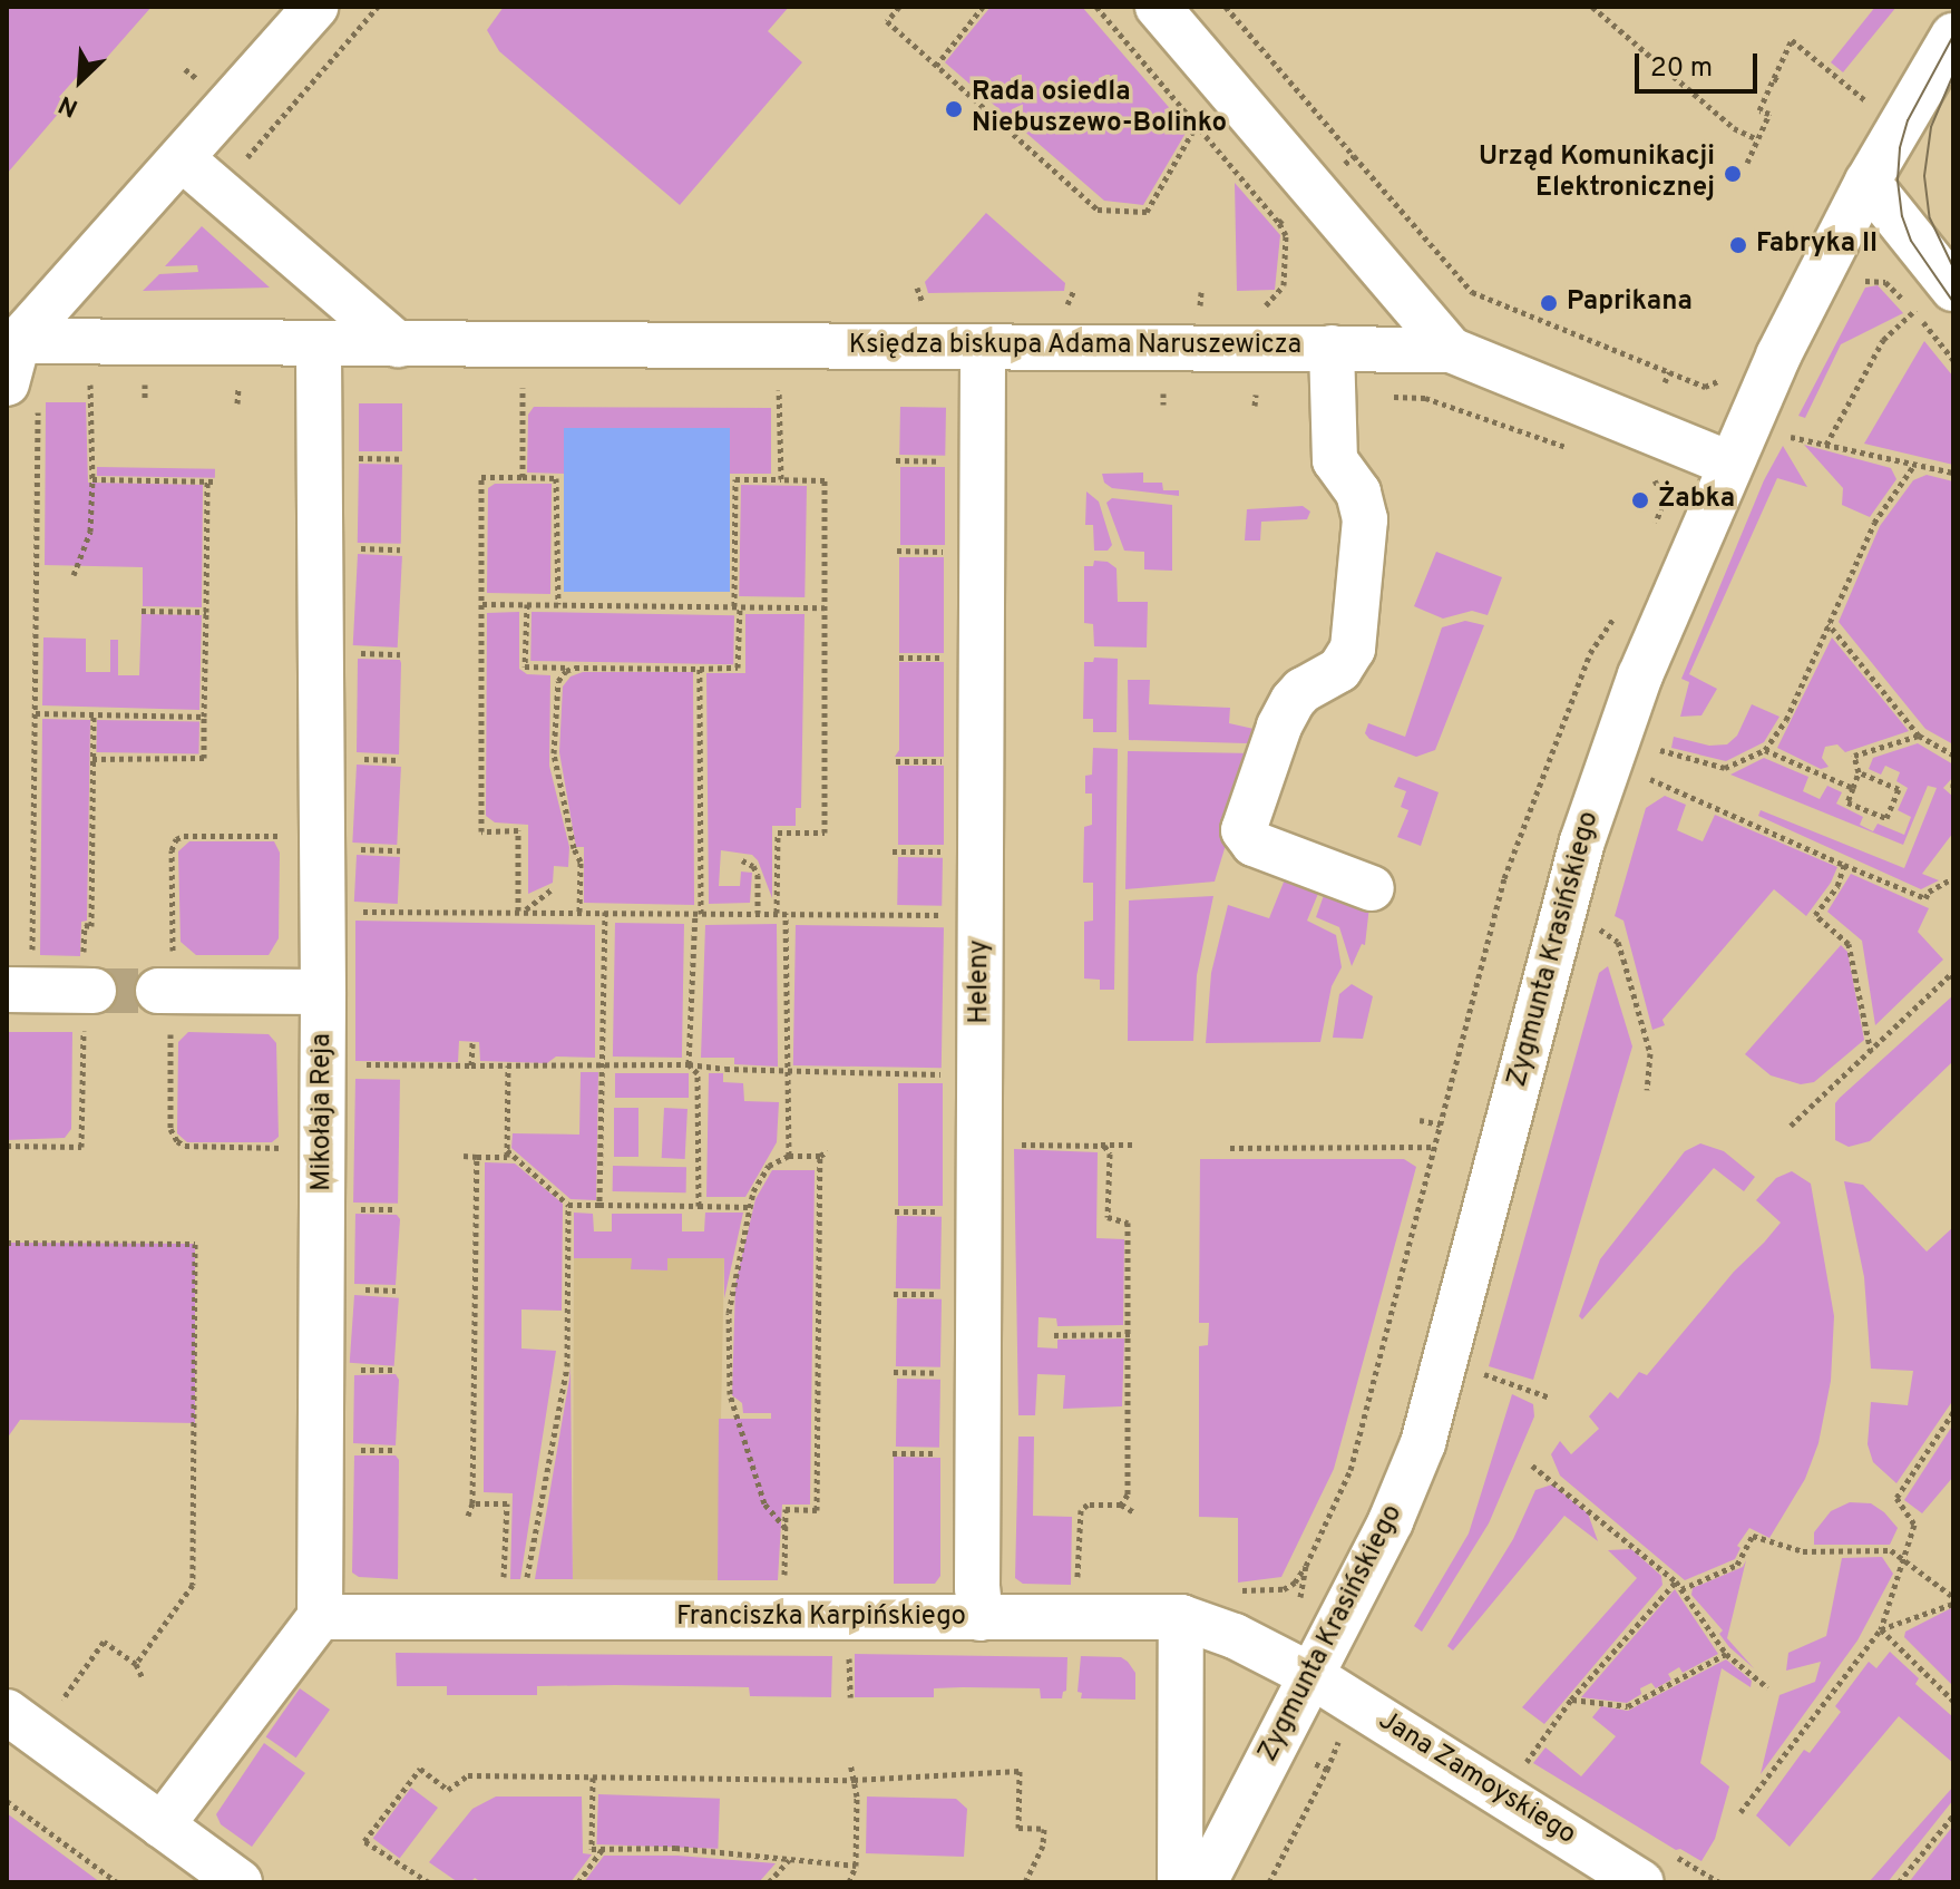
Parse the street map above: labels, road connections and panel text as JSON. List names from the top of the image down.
{
  "streets": {
    "street": [
      "Księdza biskupa Adama Naruszewicza",
      "Zygmunta Krasińskiego",
      "Heleny",
      "Mikołaja Reja",
      "Franciszka Karpińskiego",
      "Jana Zamoyskiego"
    ]
  },
  "crossings": [
    ["Księdza biskupa Adama Naruszewicza", "Zygmunta Krasińskiego"],
    ["Księdza biskupa Adama Naruszewicza", "Heleny"],
    ["Księdza biskupa Adama Naruszewicza", "Mikołaja Reja"],
    ["Zygmunta Krasińskiego", "Franciszka Karpińskiego"],
    ["Zygmunta Krasińskiego", "Jana Zamoyskiego"],
    ["Heleny", "Franciszka Karpińskiego"],
    ["Mikołaja Reja", "Franciszka Karpińskiego"],
    ["Franciszka Karpińskiego", "Jana Zamoyskiego"]
  ],
  "places": [
    "Rada osiedla Niebuszewo-Bolinko",
    "Urząd Komunikacji Elektronicznej",
    "Fabryka II",
    "Paprikana",
    "Żabka"
  ],
  "scale_bar": "20 m",
  "north": "bottom left"
}
